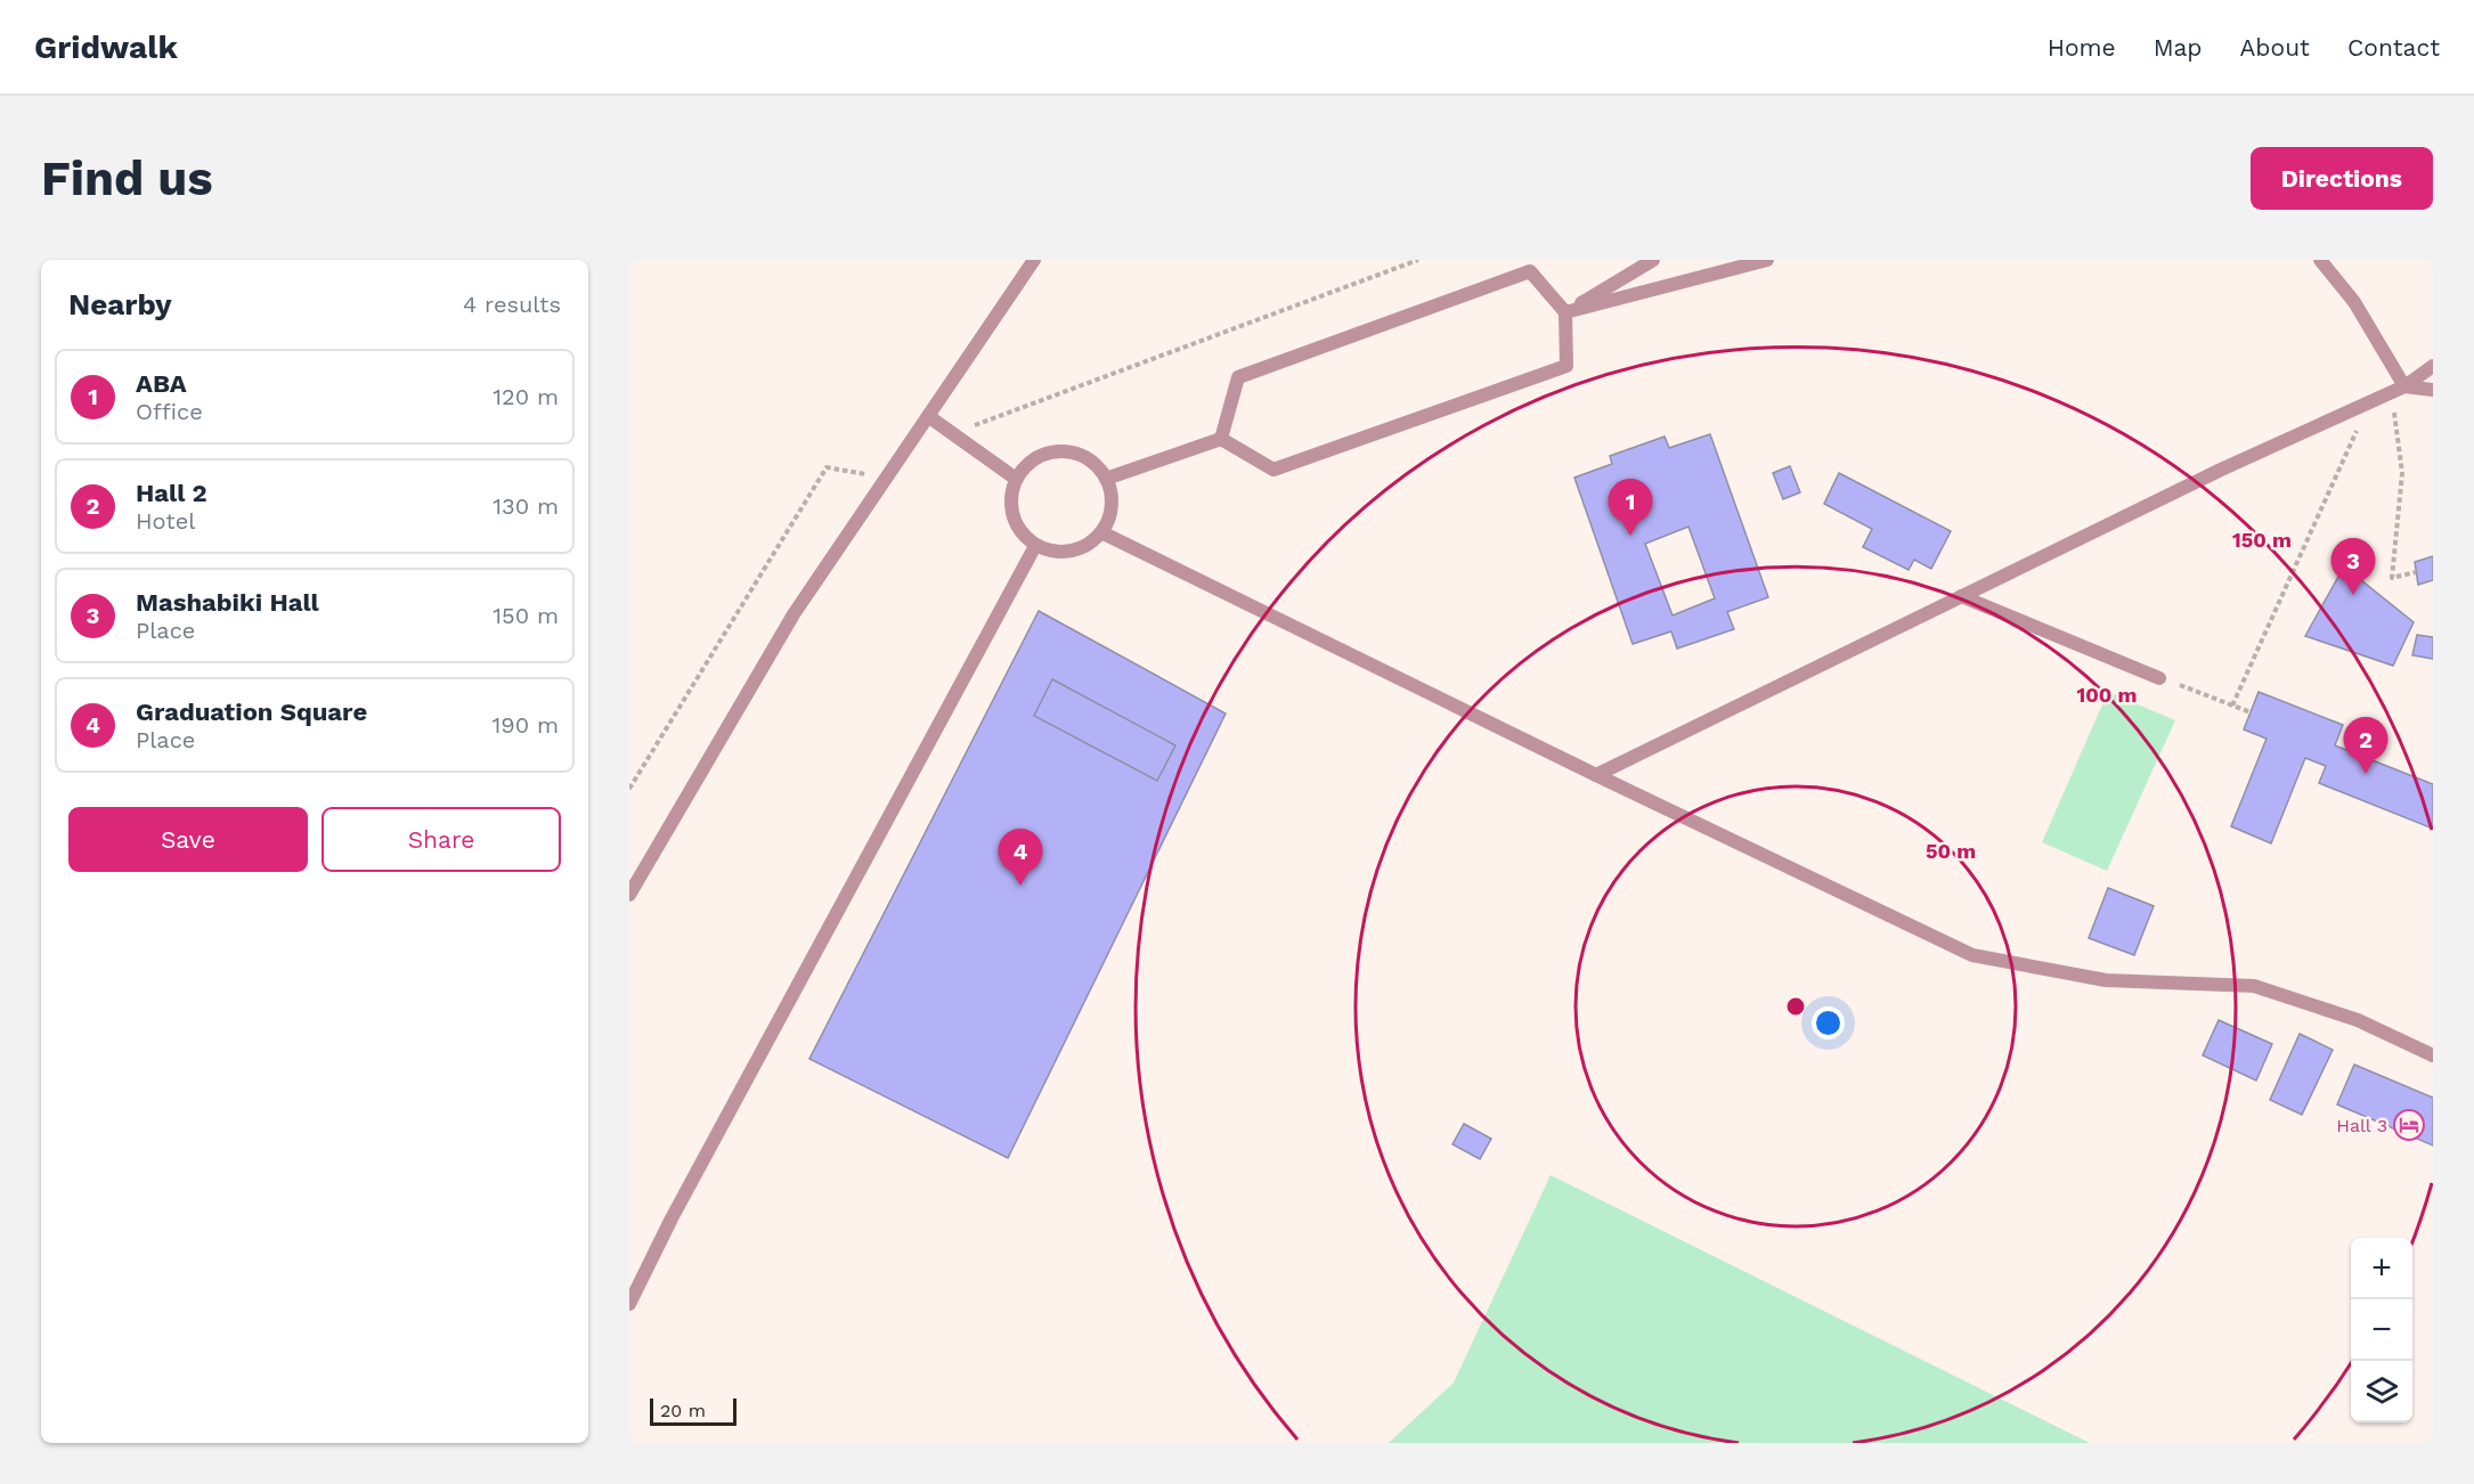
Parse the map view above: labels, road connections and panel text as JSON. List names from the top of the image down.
{
  "places": {
    "hotel": ["Hall 3"]
  },
  "scale_bar": "20 m",
  "page": {
    "header": "Gridwalk",
    "nav": [
      "Home",
      "Map",
      "About",
      "Contact"
    ],
    "buttons": [
      "Directions",
      ["Save", "Share"]
    ],
    "title": "Find us",
    "heading": ["Nearby", "4 results"],
    "list": [
      {
        "mark": "1",
        "name": "ABA",
        "note": "Office",
        "value": "120 m"
      },
      {
        "mark": "2",
        "name": "Hall 2",
        "note": "Hotel",
        "value": "130 m"
      },
      {
        "mark": "3",
        "name": "Mashabiki Hall",
        "note": "Place",
        "value": "150 m"
      },
      {
        "mark": "4",
        "name": "Graduation Square",
        "note": "Place",
        "value": "190 m"
      }
    ],
    "pins": [
      "1",
      "3",
      "2",
      "4"
    ],
    "map_buttons": ["+", "−"],
    "scale": "20 m"
  },
  "rings": ["150 m", "100 m", "50 m"]
}
